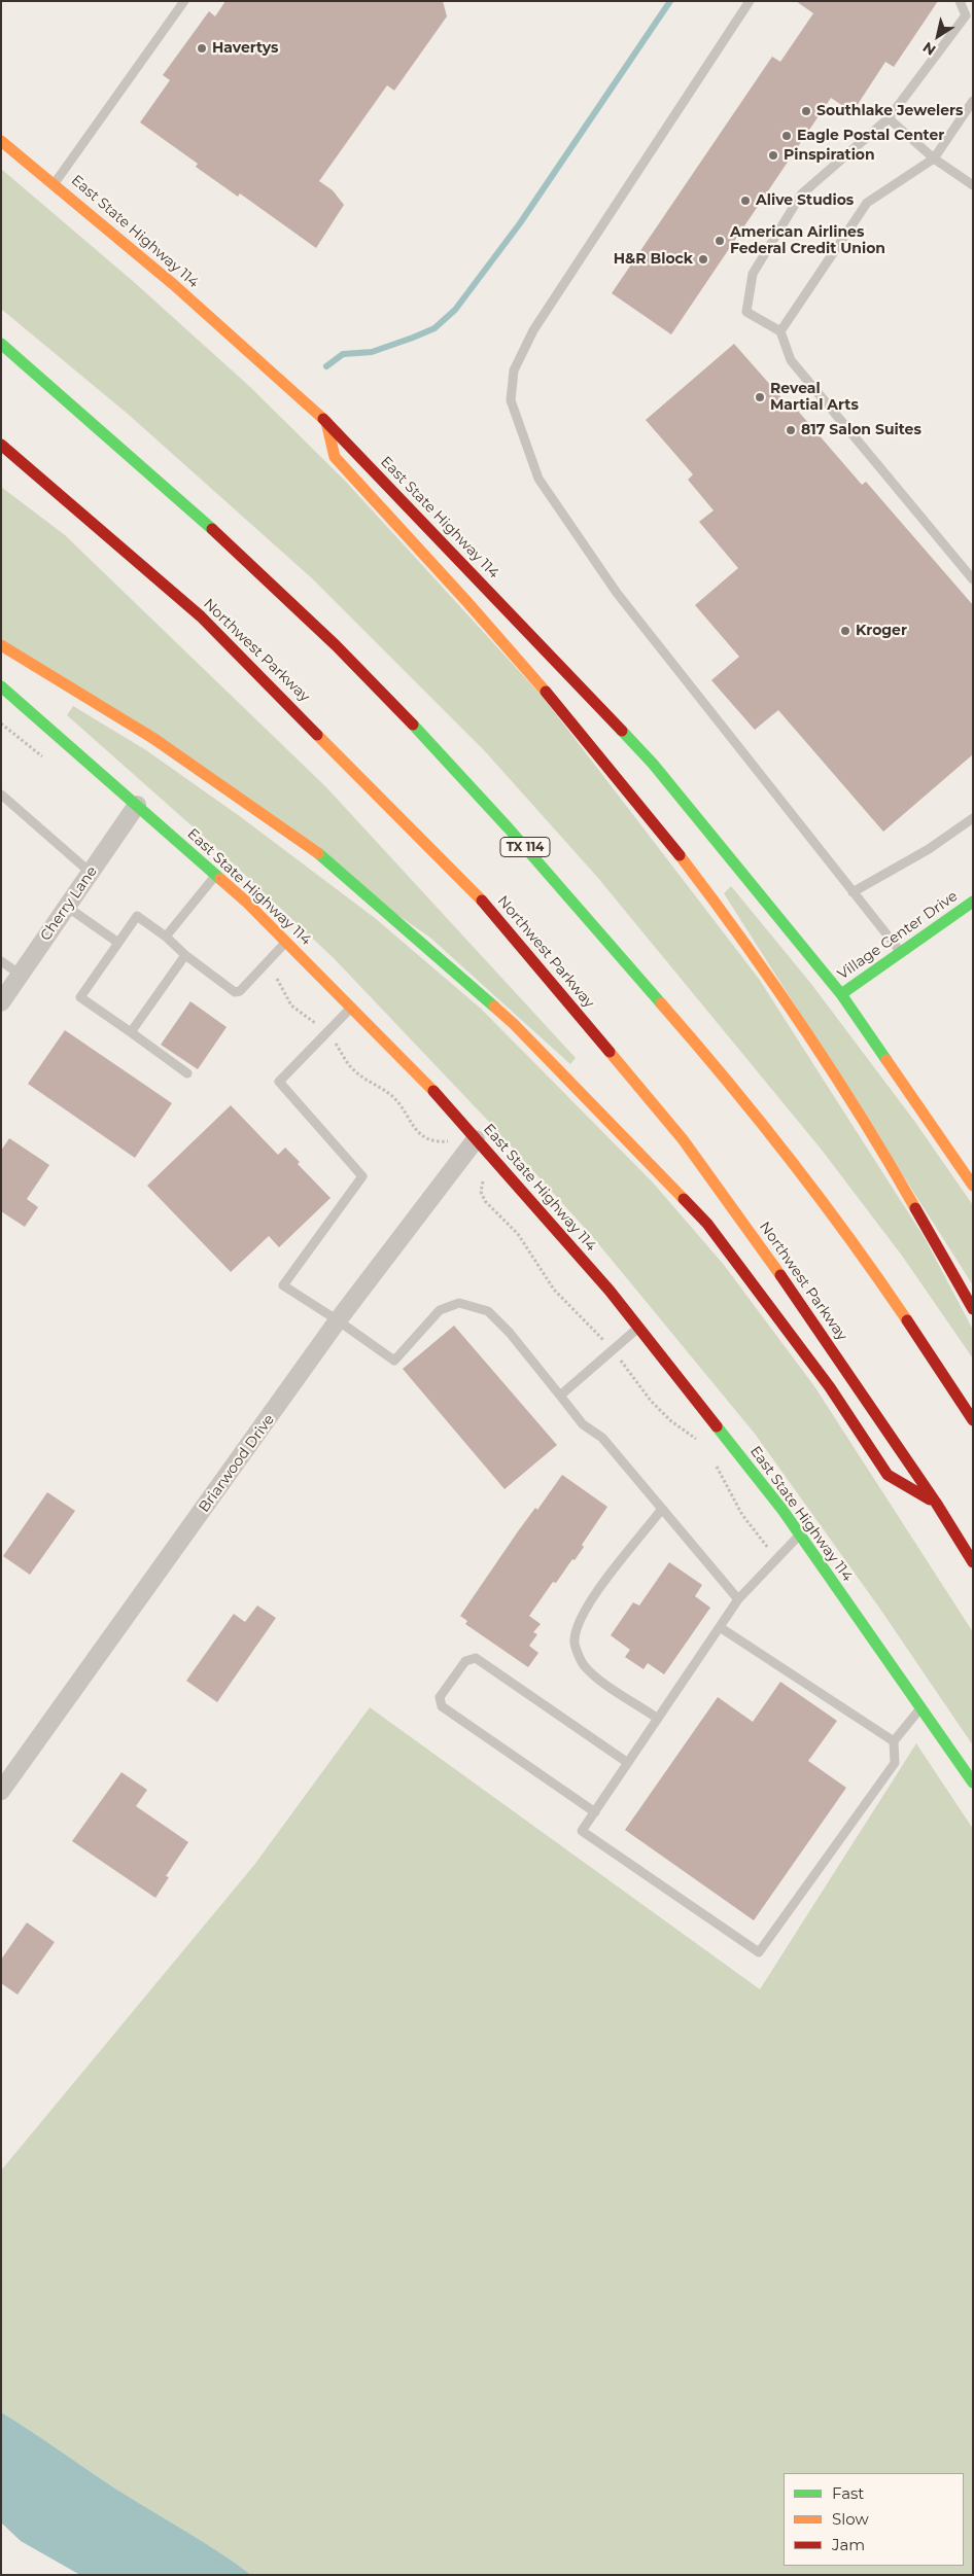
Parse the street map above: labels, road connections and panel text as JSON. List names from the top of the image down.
{
  "streets": {
    "main road": [
      "East State Highway 114",
      "Northwest Parkway",
      "TX 114",
      "Village Center Drive"
    ],
    "street": ["Cherry Lane", "Briarwood Drive"]
  },
  "crossings": [
    ["East State Highway 114", "Cherry Lane"],
    ["East State Highway 114", "Village Center Drive"],
    ["East State Highway 114", "Briarwood Drive"]
  ],
  "places": [
    "Havertys",
    "Southlake Jewelers",
    "Eagle Postal Center",
    "Pinspiration",
    "Alive Studios",
    "American Airlines Federal Credit Union",
    "H&R Block",
    "Reveal Martial Arts",
    "817 Salon Suites",
    "Kroger"
  ],
  "legend": ["Fast", "Slow", "Jam"],
  "north": "bottom left"
}
